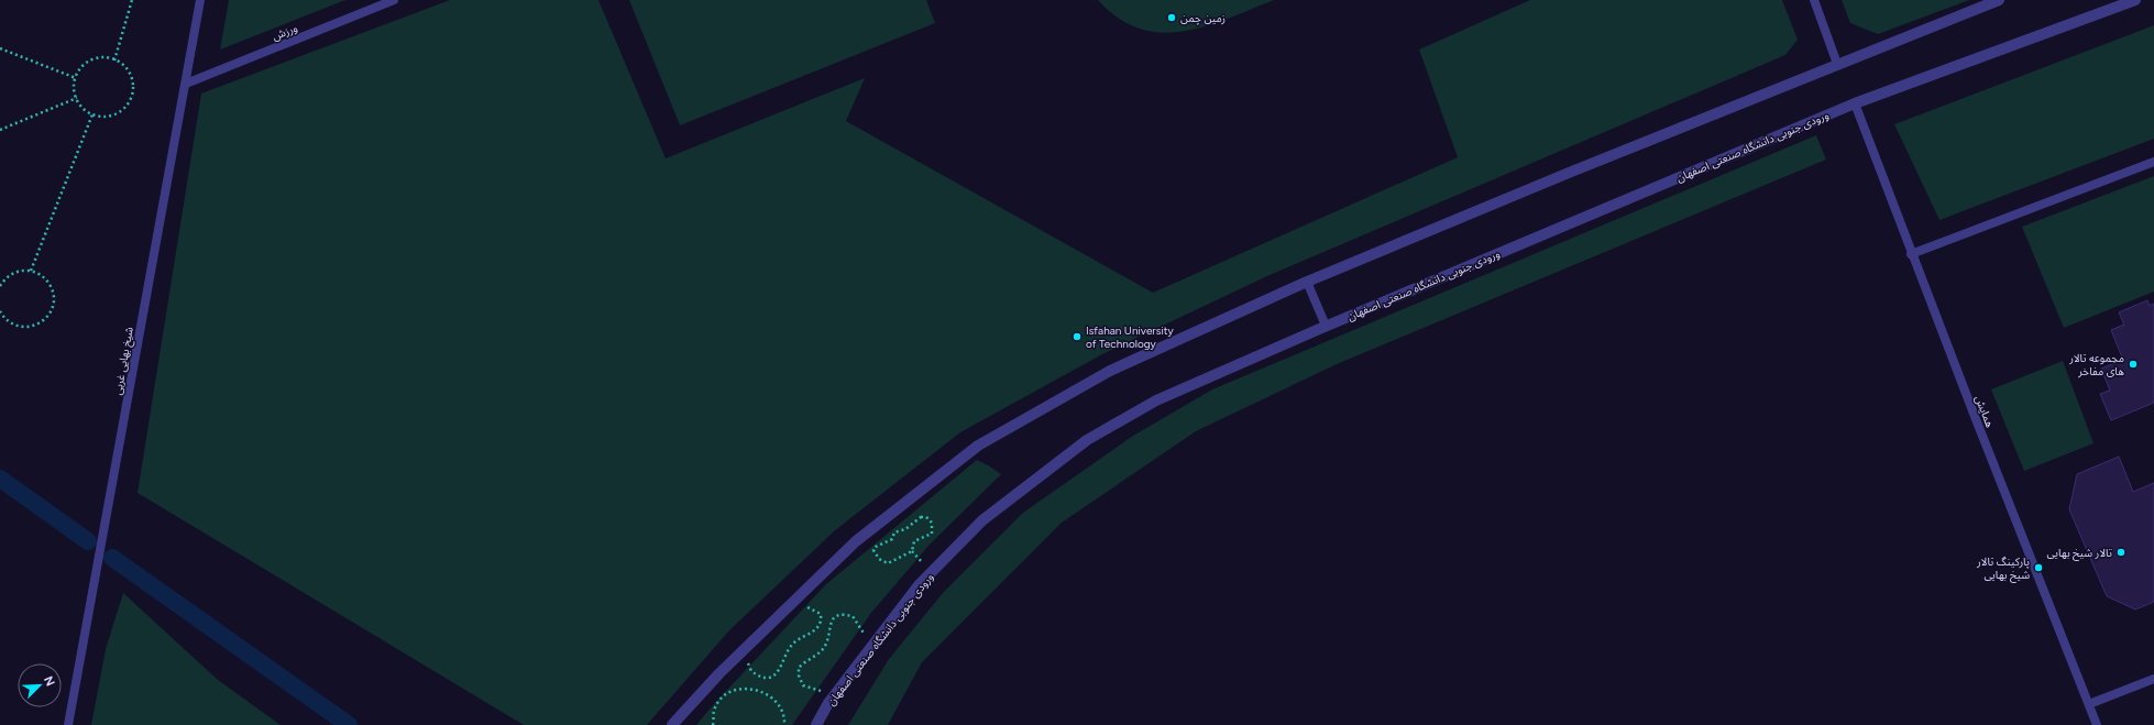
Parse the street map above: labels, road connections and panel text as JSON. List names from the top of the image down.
{
  "streets": {
    "street": ["ورودی جنوبی دانشگاه صنعتی اصفهان"],
    "lane": ["ورزش", "شیخ بهایی غربی", "همایش"]
  },
  "crossings": [
    ["ورزش", "شیخ بهایی غربی"],
    ["ورودی جنوبی دانشگاه صنعتی اصفهان", "همایش"]
  ],
  "places": [
    "زمین چمن",
    "Isfahan University of Technology",
    "مجموعه تالار های مفاخر",
    "تالار شیخ بهایی",
    "پارکینگ تالار شیخ بهایی"
  ],
  "north": "top right"
}
